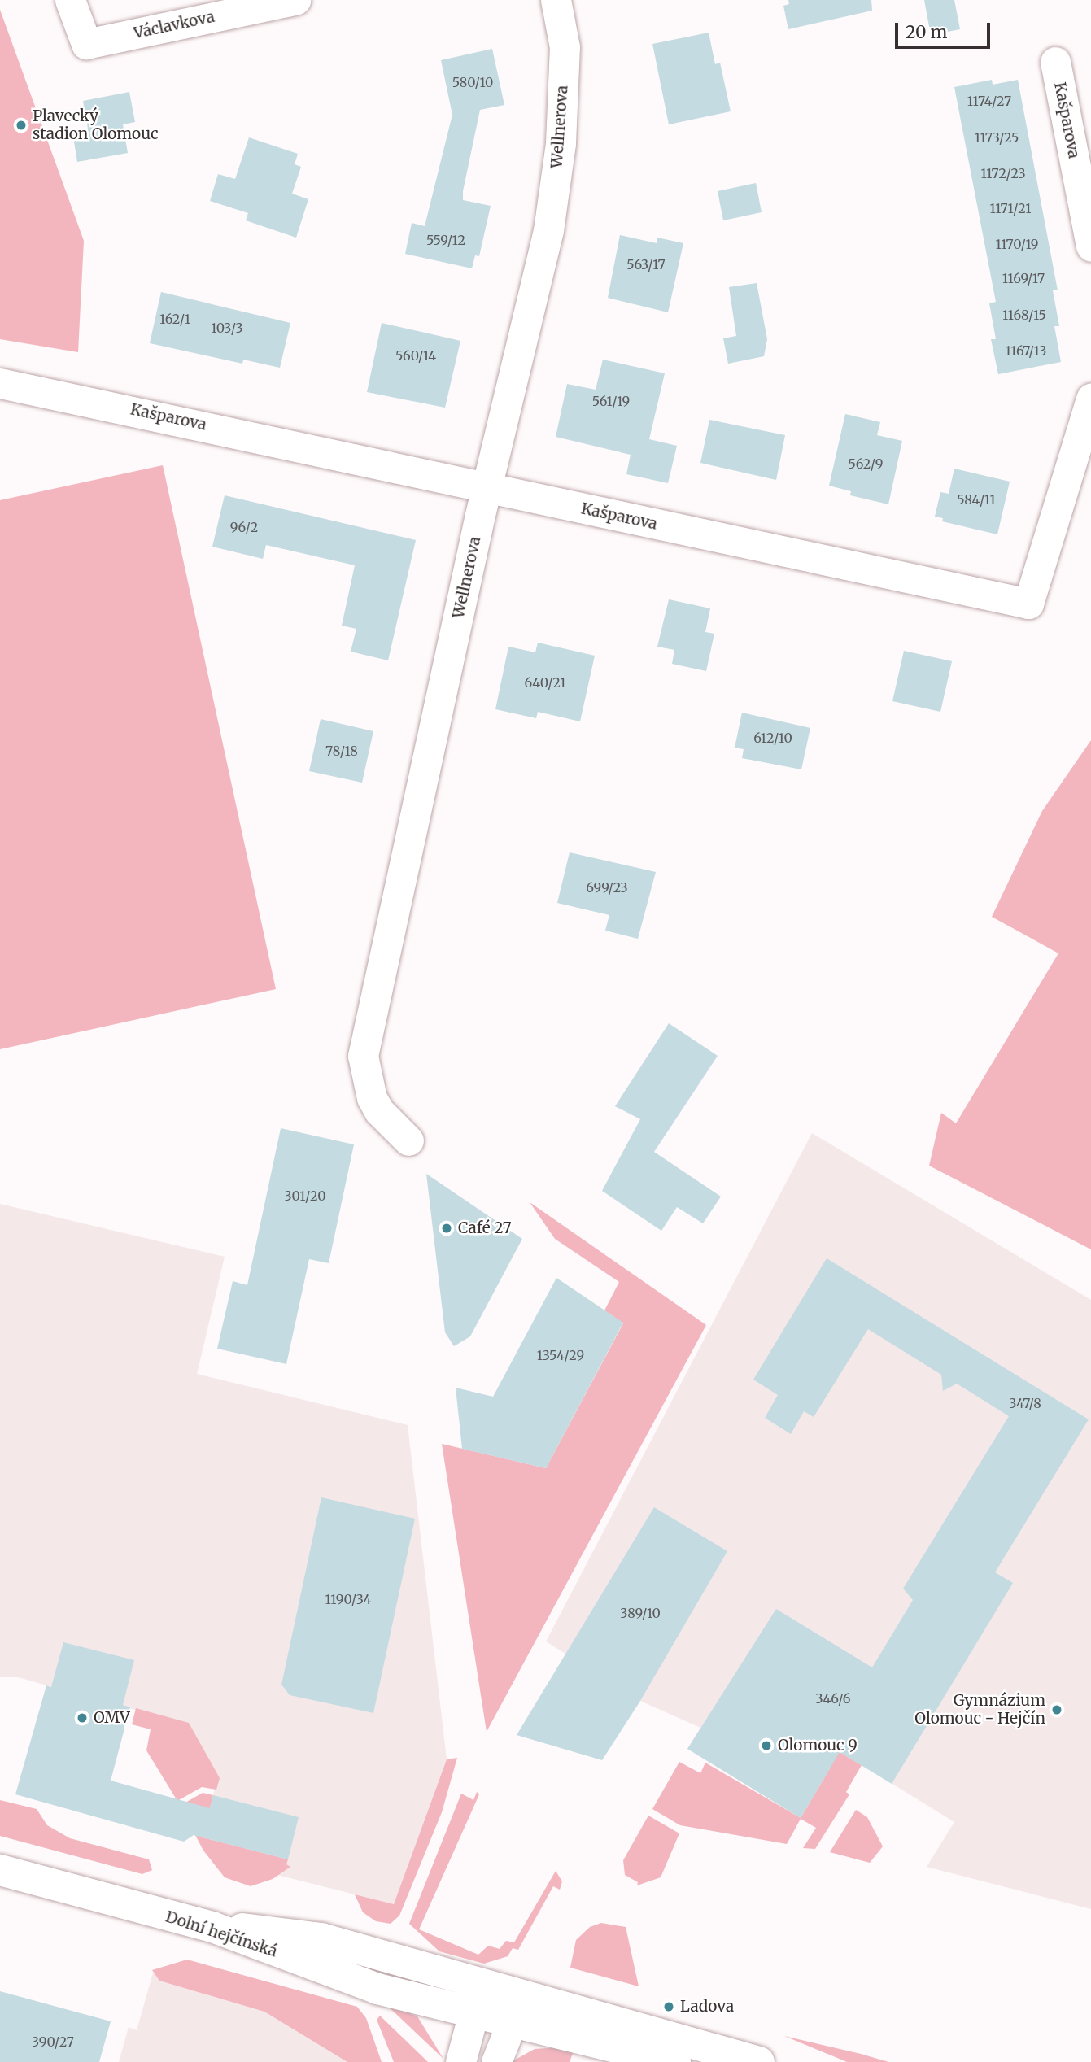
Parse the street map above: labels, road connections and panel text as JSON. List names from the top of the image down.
{
  "streets": {
    "main road": ["Dolní hejčínská"],
    "street": ["Václavkova", "Kašparova", "Wellnerova"]
  },
  "crossings": [
    ["Kašparova", "Wellnerova"]
  ],
  "places": [
    "Plavecký stadion Olomouc",
    "Café 27",
    "Gymnázium Olomouc - Hejčín",
    "OMV",
    "Olomouc 9",
    "Ladova"
  ],
  "house_numbers": [
    "580/10",
    "1174/27",
    "1173/25",
    "1172/23",
    "1171/21",
    "559/12",
    "1170/19",
    "563/17",
    "1169/17",
    "1168/15",
    "162/1",
    "103/3",
    "1167/13",
    "560/14",
    "561/19",
    "562/9",
    "584/11",
    "96/2",
    "640/21",
    "612/10",
    "78/18",
    "699/23",
    "301/20",
    "1354/29",
    "347/8",
    "1190/34",
    "389/10",
    "346/6",
    "390/27"
  ],
  "scale_bar": "20 m"
}
